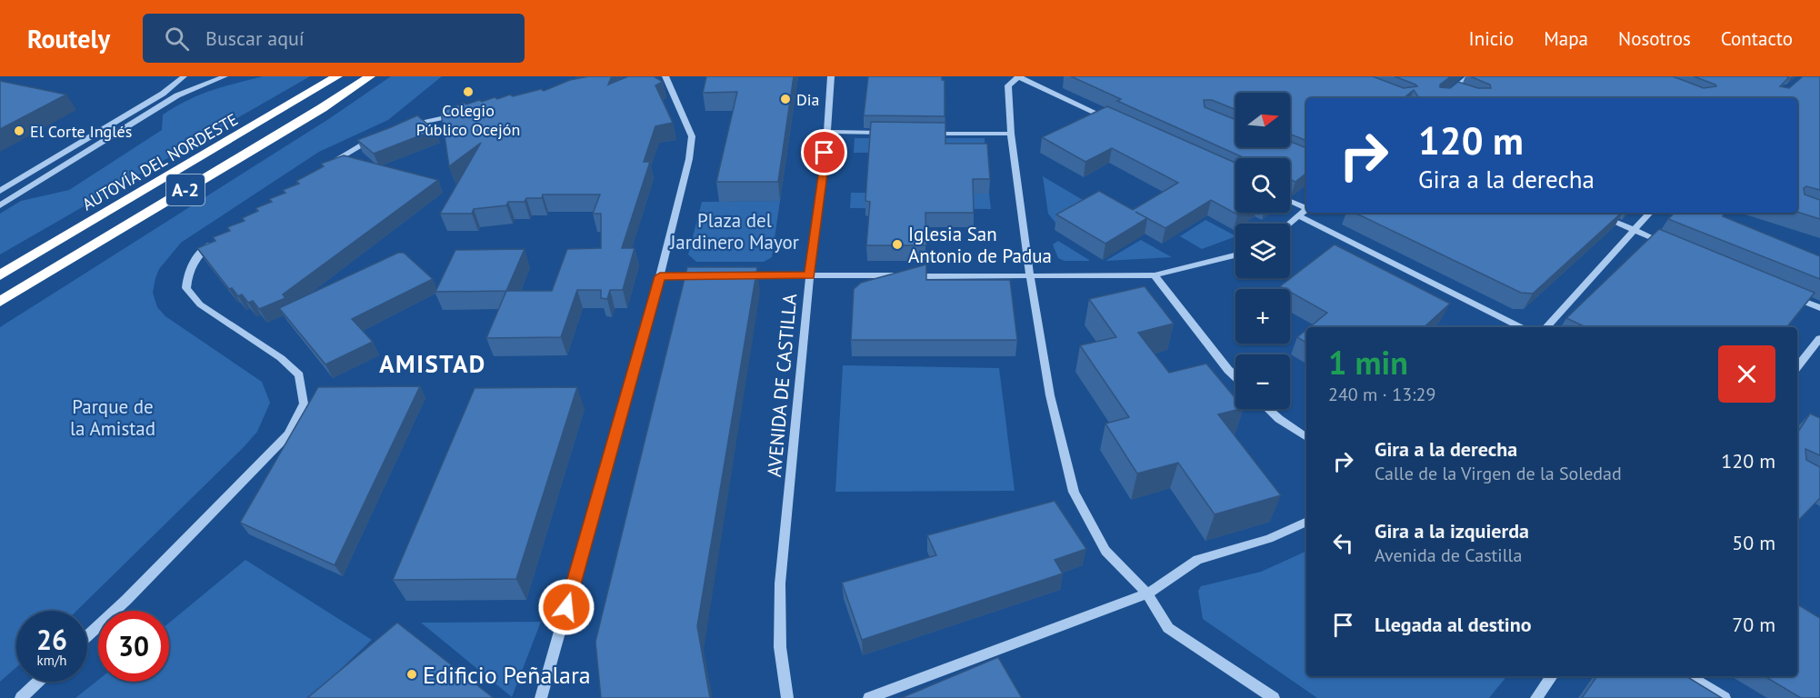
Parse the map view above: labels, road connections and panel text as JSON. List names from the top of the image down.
{
  "streets": {
    "highway": ["AUTOVÍA DEL NORDESTE", "A-2"],
    "street": ["AVENIDA DE CASTILLA"]
  },
  "districts": ["AMISTAD"],
  "parks": ["Plaza del Jardinero Mayor", "Parque de la Amistad"],
  "places": [
    "Colegio Público Ocejón",
    "Dia",
    "El Corte Inglés",
    "Iglesia San Antonio de Padua",
    "Edificio Peñalara"
  ],
  "north": "right",
  "page": {
    "header": "Routely",
    "search": "Buscar aquí",
    "nav": [
      "Inicio",
      "Mapa",
      "Nosotros",
      "Contacto"
    ],
    "map_buttons": ["+", "−"],
    "turn": ["120 m", "Gira a la derecha"],
    "heading": ["1 min", "240 m · 13:29"],
    "list": [
      {
        "name": "Gira a la derecha",
        "note": "Calle de la Virgen de la Soledad",
        "value": "120 m"
      },
      {
        "name": "Gira a la izquierda",
        "note": "Avenida de Castilla",
        "value": "50 m"
      },
      {
        "name": "Llegada al destino",
        "value": "70 m"
      }
    ],
    "speed": "26 km/h",
    "limit": "30"
  }
}
